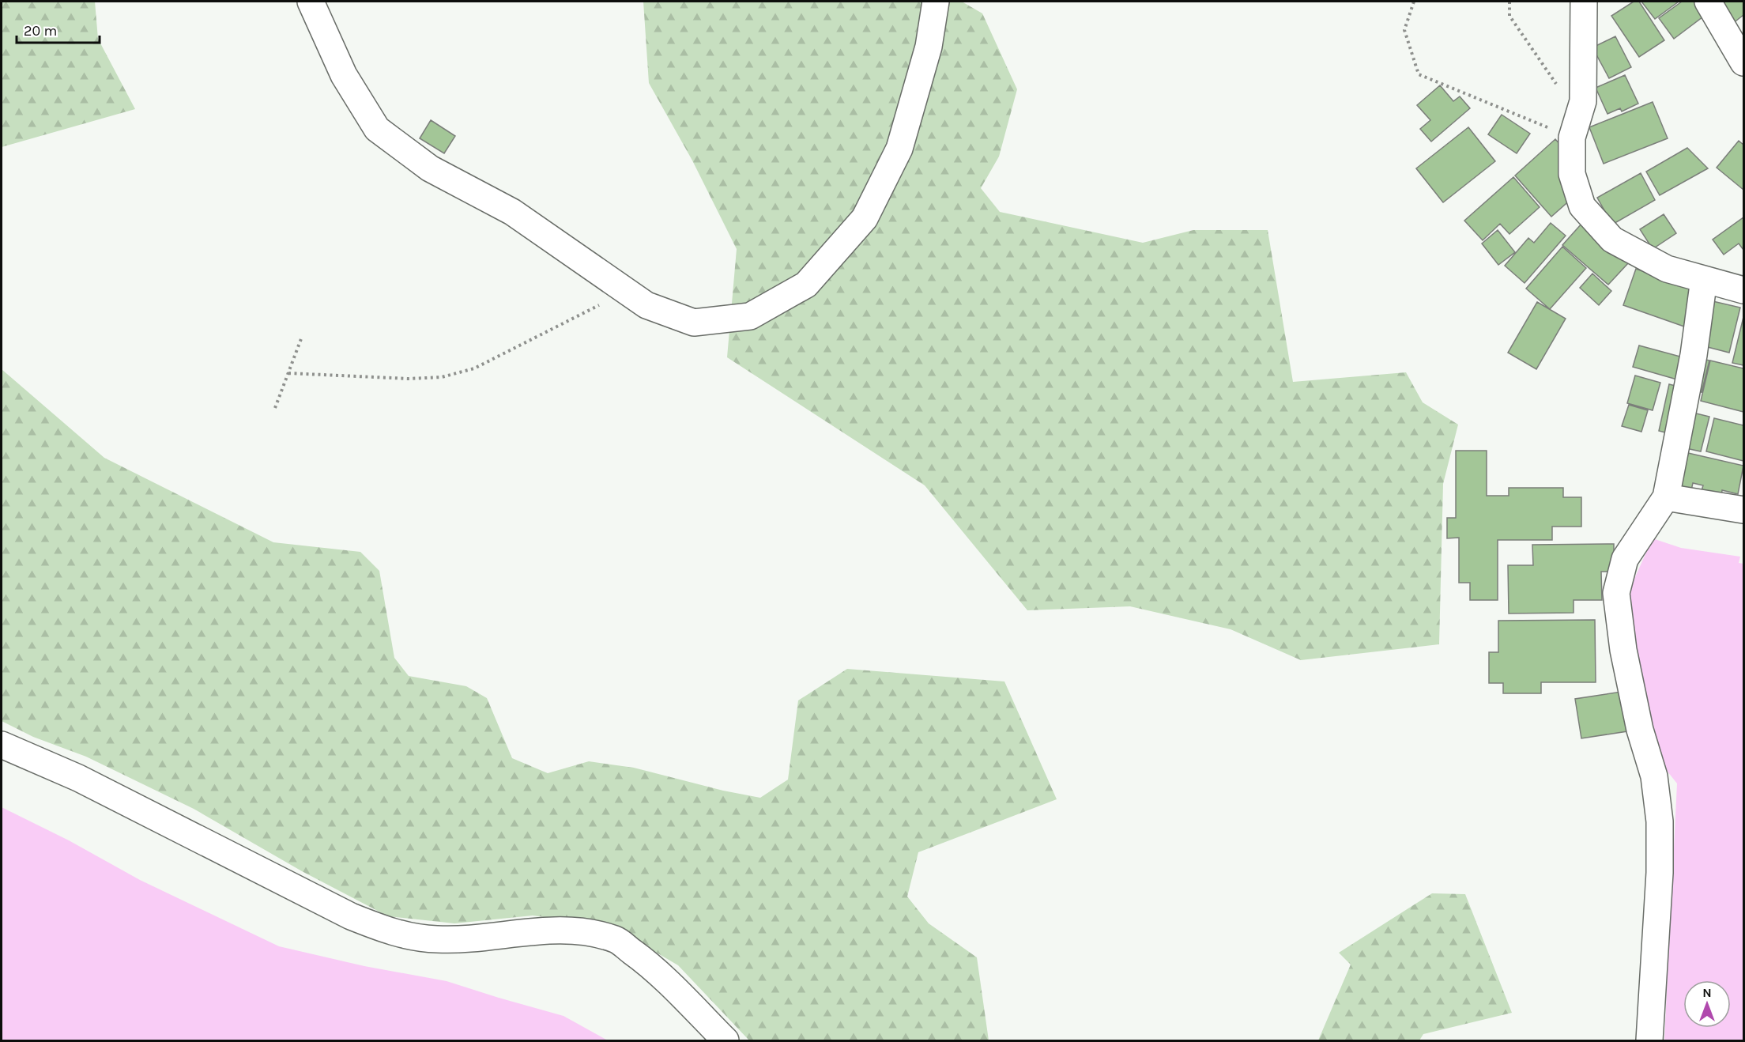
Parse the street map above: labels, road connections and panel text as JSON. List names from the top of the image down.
{
  "scale_bar": "20 m",
  "north": "top"
}
